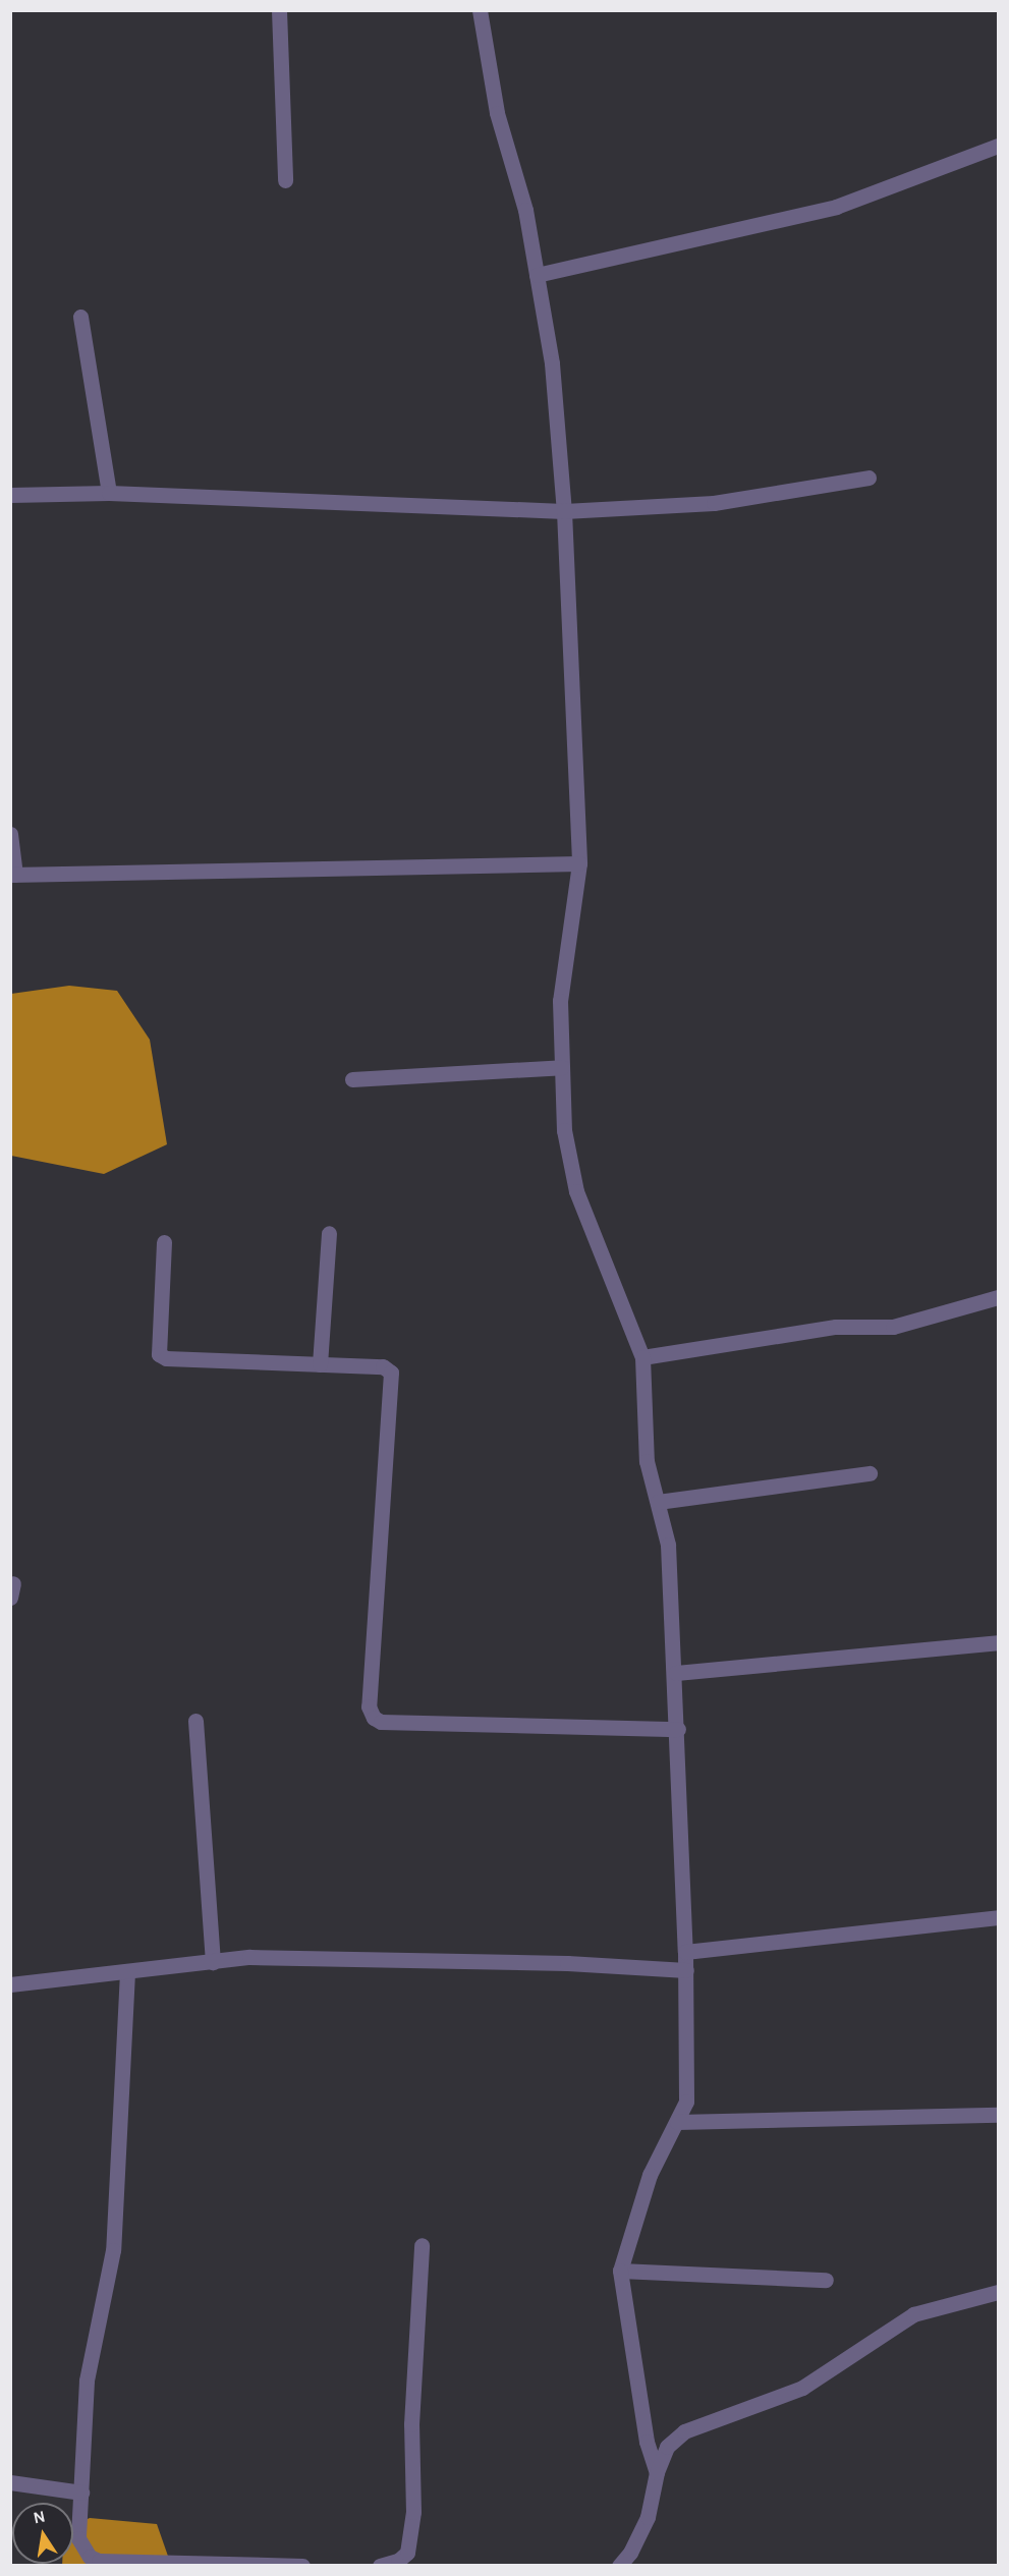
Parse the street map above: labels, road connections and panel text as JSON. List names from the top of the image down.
{
  "north": "top"
}
